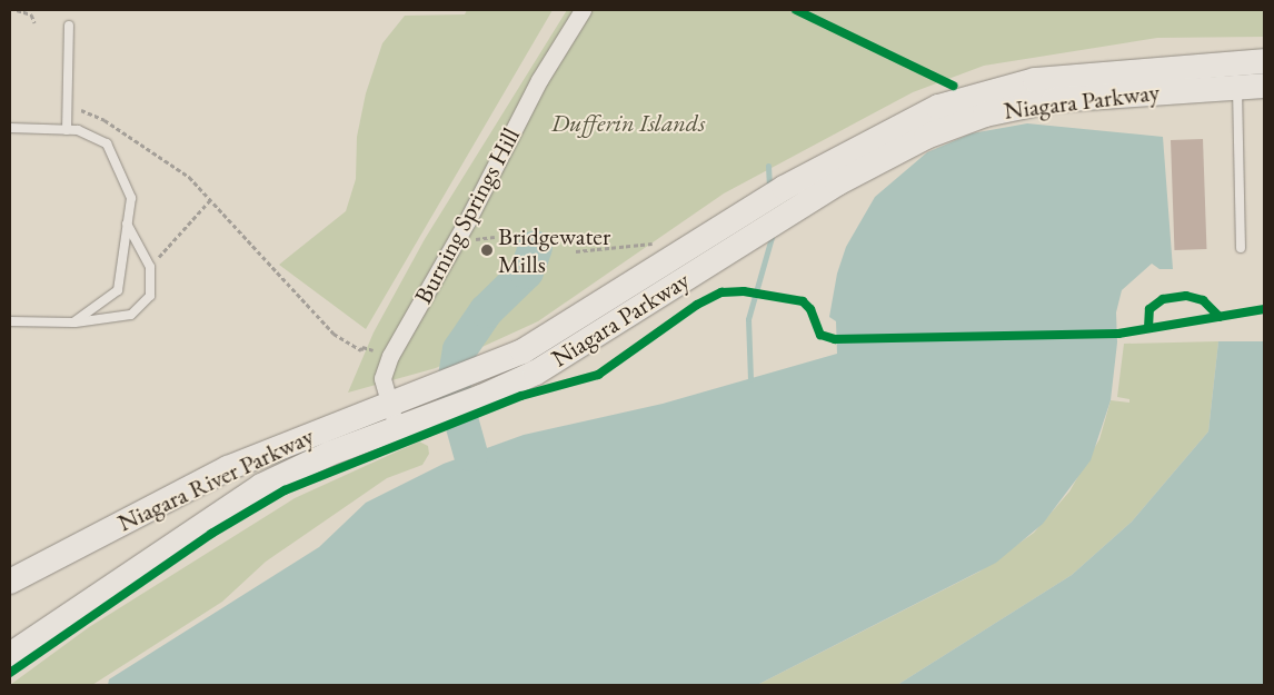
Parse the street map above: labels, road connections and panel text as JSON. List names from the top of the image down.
{
  "streets": {
    "main road": ["Niagara Parkway", "Niagara River Parkway"],
    "street": ["Burning Springs Hill"]
  },
  "crossings": [
    ["Niagara Parkway", "Burning Springs Hill"],
    ["Niagara Parkway", "Niagara River Parkway"],
    ["Burning Springs Hill", "Niagara River Parkway"]
  ],
  "parks": ["Dufferin Islands"],
  "places": ["Bridgewater Mills"]
}
